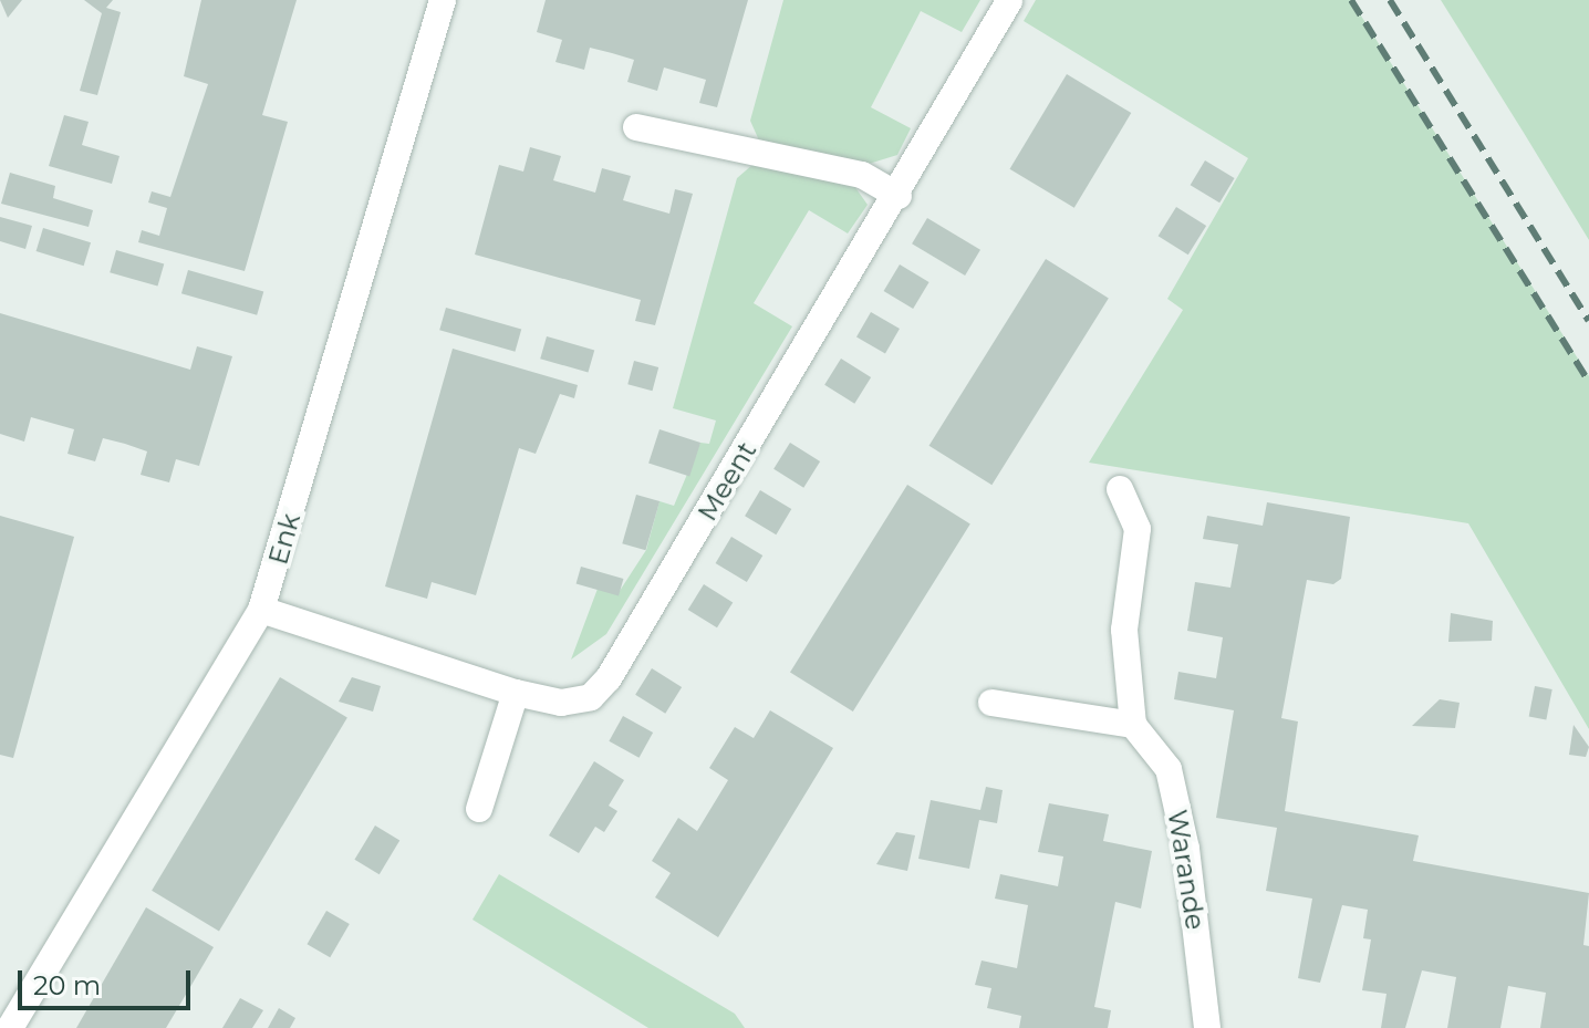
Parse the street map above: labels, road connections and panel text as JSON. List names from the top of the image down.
{
  "streets": {
    "street": ["Meent", "Enk", "Warande"]
  },
  "crossings": [
    ["Meent", "Enk"]
  ],
  "scale_bar": "20 m"
}
